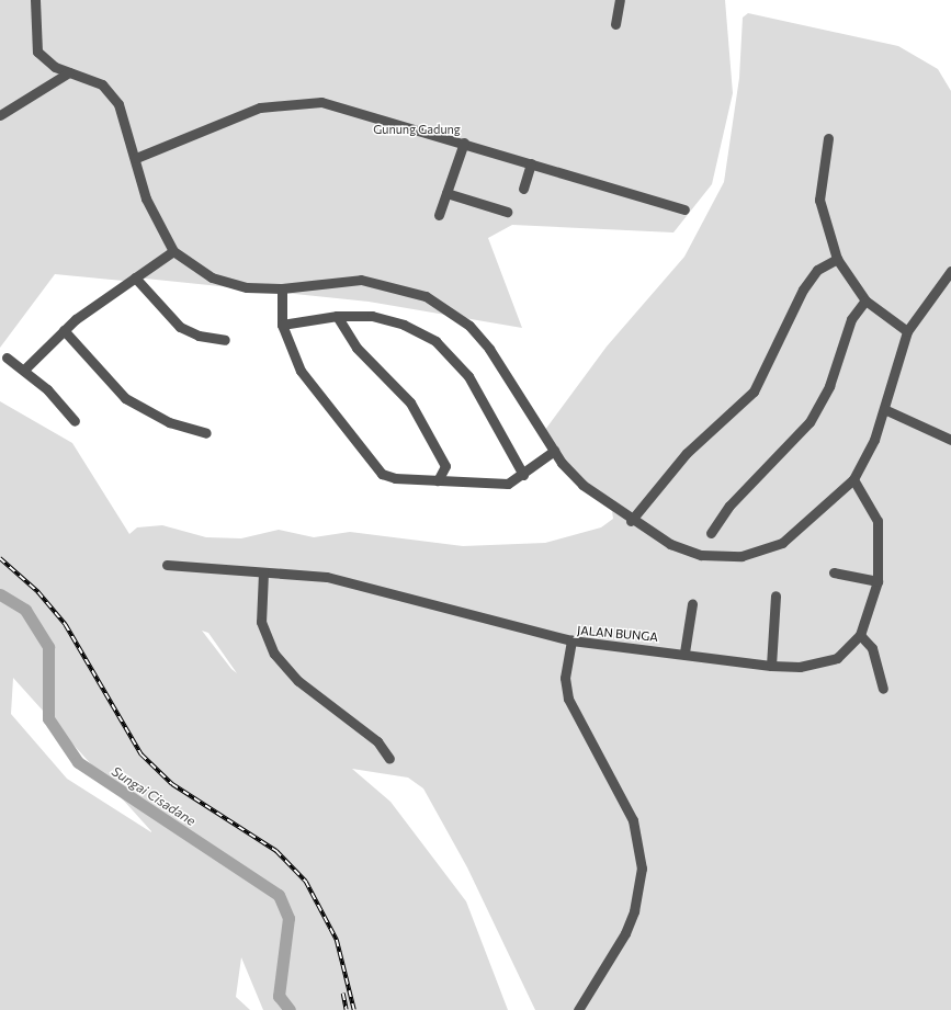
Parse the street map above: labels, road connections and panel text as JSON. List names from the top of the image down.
{
  "streets": {
    "street": ["JALAN BUNGA"]
  },
  "water": ["Sungai Cisadane"],
  "parks": ["Gunung Gadung"]
}
